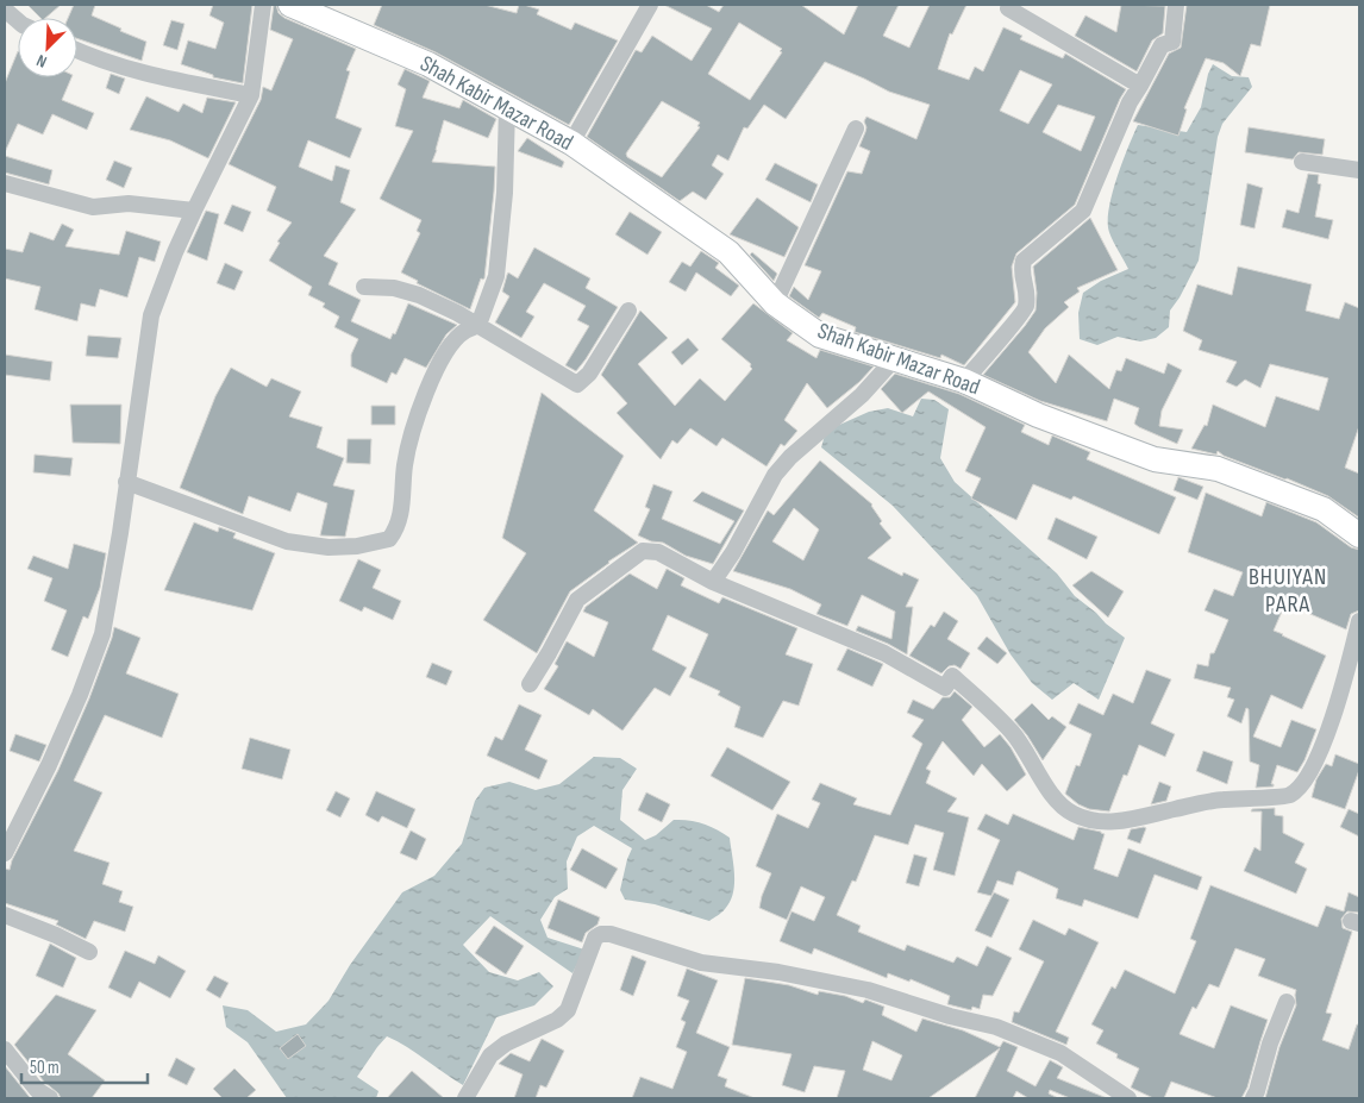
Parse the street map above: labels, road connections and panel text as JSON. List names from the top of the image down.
{
  "streets": {
    "street": ["Shah Kabir Mazar Road"]
  },
  "districts": ["BHUIYAN PARA"],
  "scale_bar": "50 m",
  "north": "bottom left"
}
